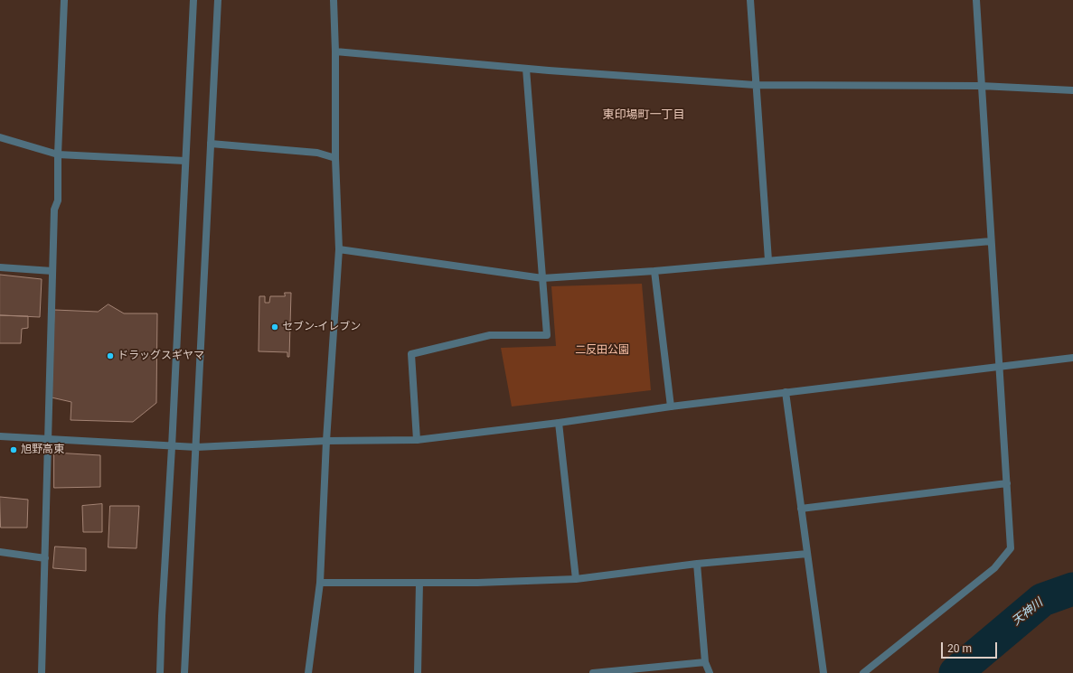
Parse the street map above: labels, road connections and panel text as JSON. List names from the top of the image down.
{
  "districts": ["東印場町一丁目"],
  "water": ["天神川"],
  "parks": ["二反田公園"],
  "places": ["セブン-イレブン", "ドラッグスギヤマ", "旭野高東"],
  "scale_bar": "20 m"
}
